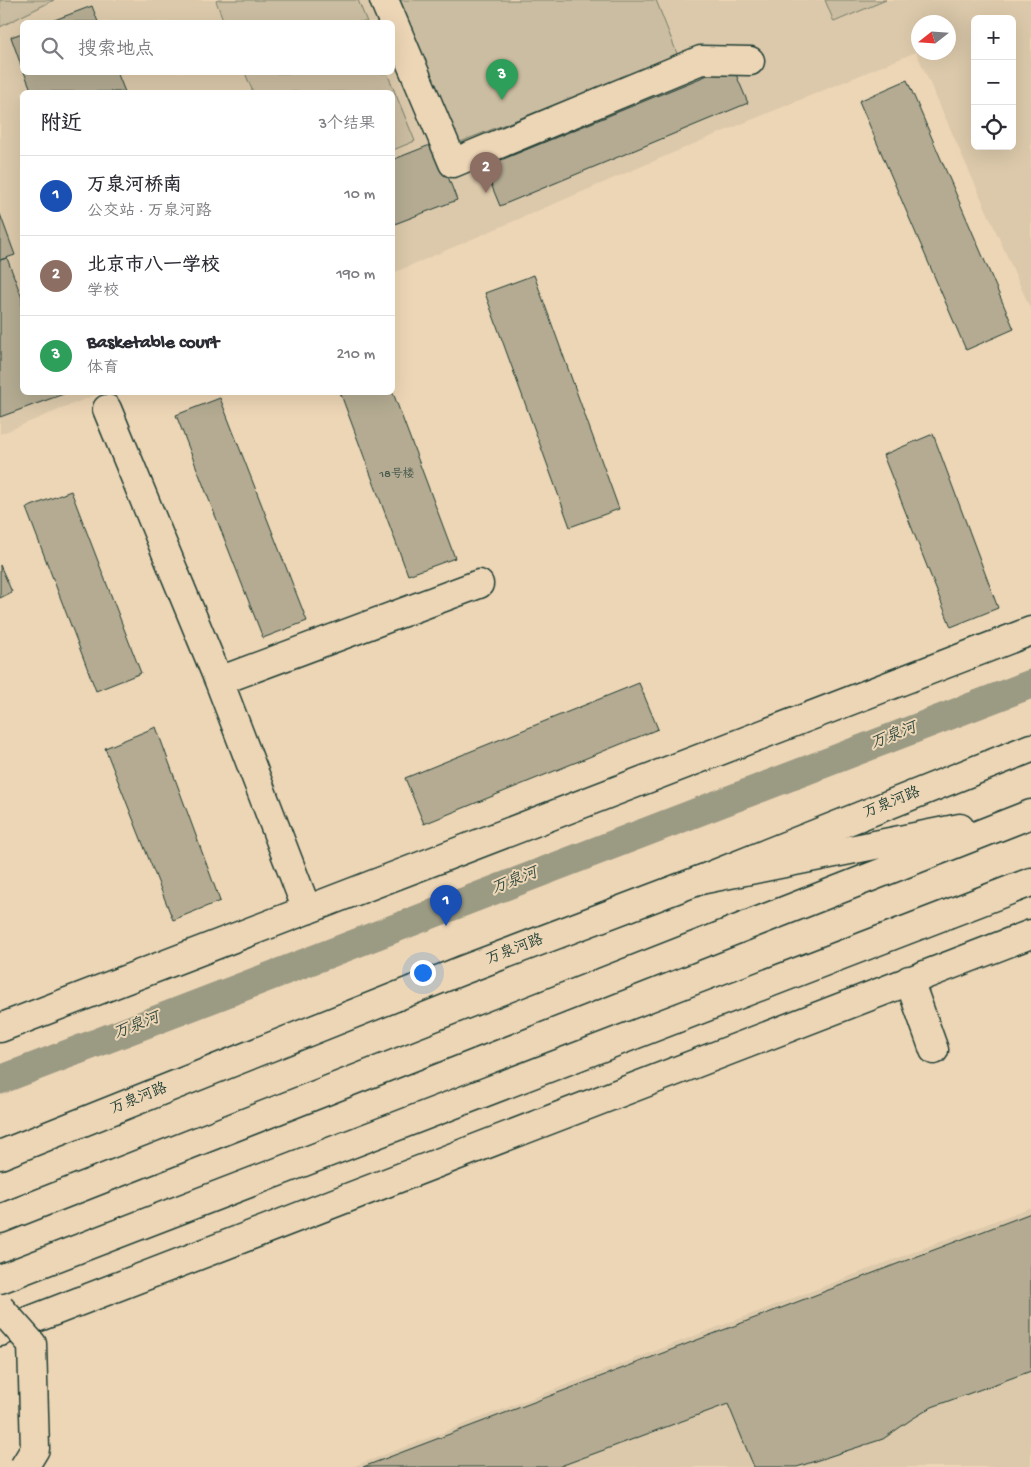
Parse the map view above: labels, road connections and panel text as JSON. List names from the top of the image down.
{
  "streets": {
    "main road": ["万泉河路"]
  },
  "water": ["万泉河"],
  "house_numbers": ["18号楼"],
  "north": "left",
  "page": {
    "map_buttons": ["+", "−"],
    "search": "搜索地点",
    "pins": ["3", "2", "1"],
    "heading": ["附近", "3个结果"],
    "list": [
      {
        "mark": "1",
        "name": "万泉河桥南",
        "note": "公交站 · 万泉河路",
        "value": "10 m"
      },
      {
        "mark": "2",
        "name": "北京市八一学校",
        "note": "学校",
        "value": "190 m"
      },
      {
        "mark": "3",
        "name": "Basketable court",
        "note": "体育",
        "value": "210 m"
      }
    ]
  }
}
